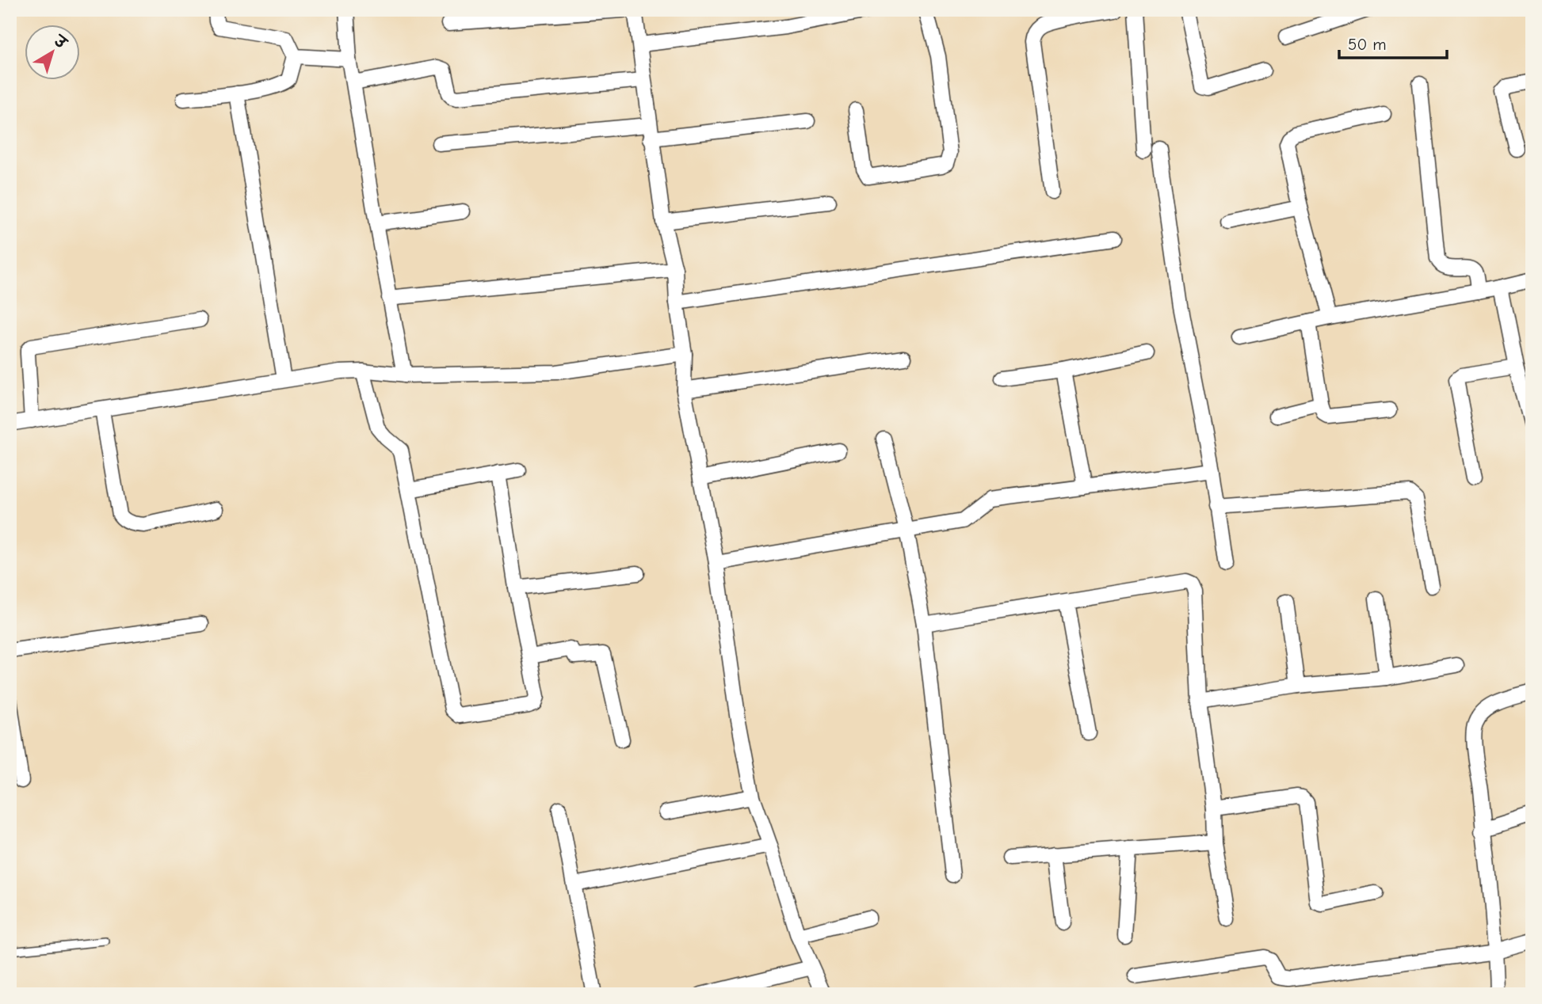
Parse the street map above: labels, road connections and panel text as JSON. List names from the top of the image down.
{
  "scale_bar": "50 m",
  "north": "top right"
}
